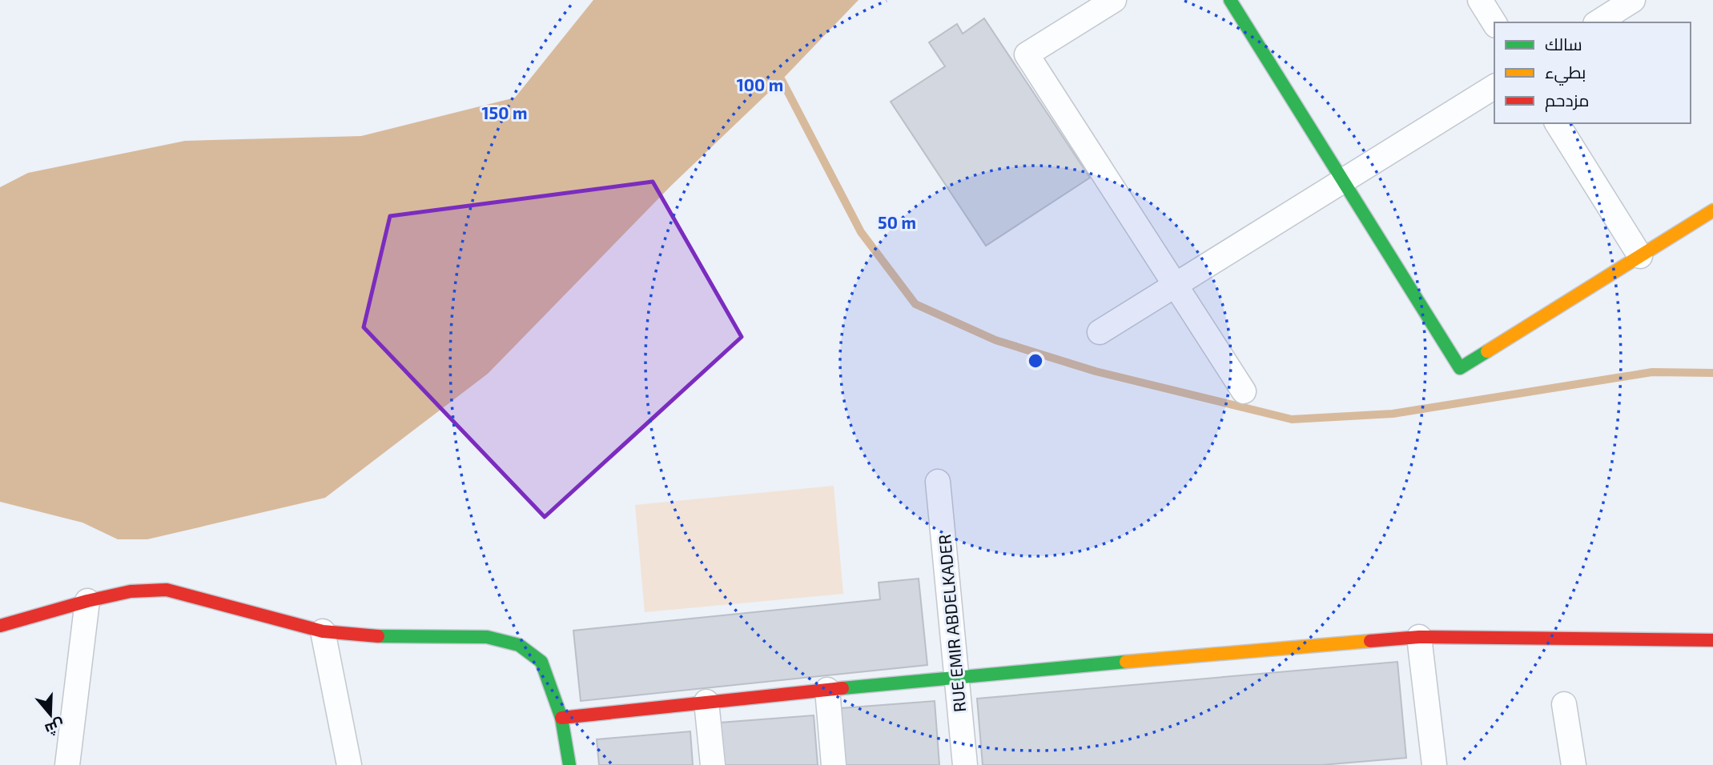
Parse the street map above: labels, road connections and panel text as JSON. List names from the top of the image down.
{
  "streets": {
    "street": ["RUE EMIR ABDELKADER"]
  },
  "legend": ["سالك", "بطيء", "مزدحم"],
  "north": "bottom",
  "rings": ["100 m", "150 m", "50 m"]
}
